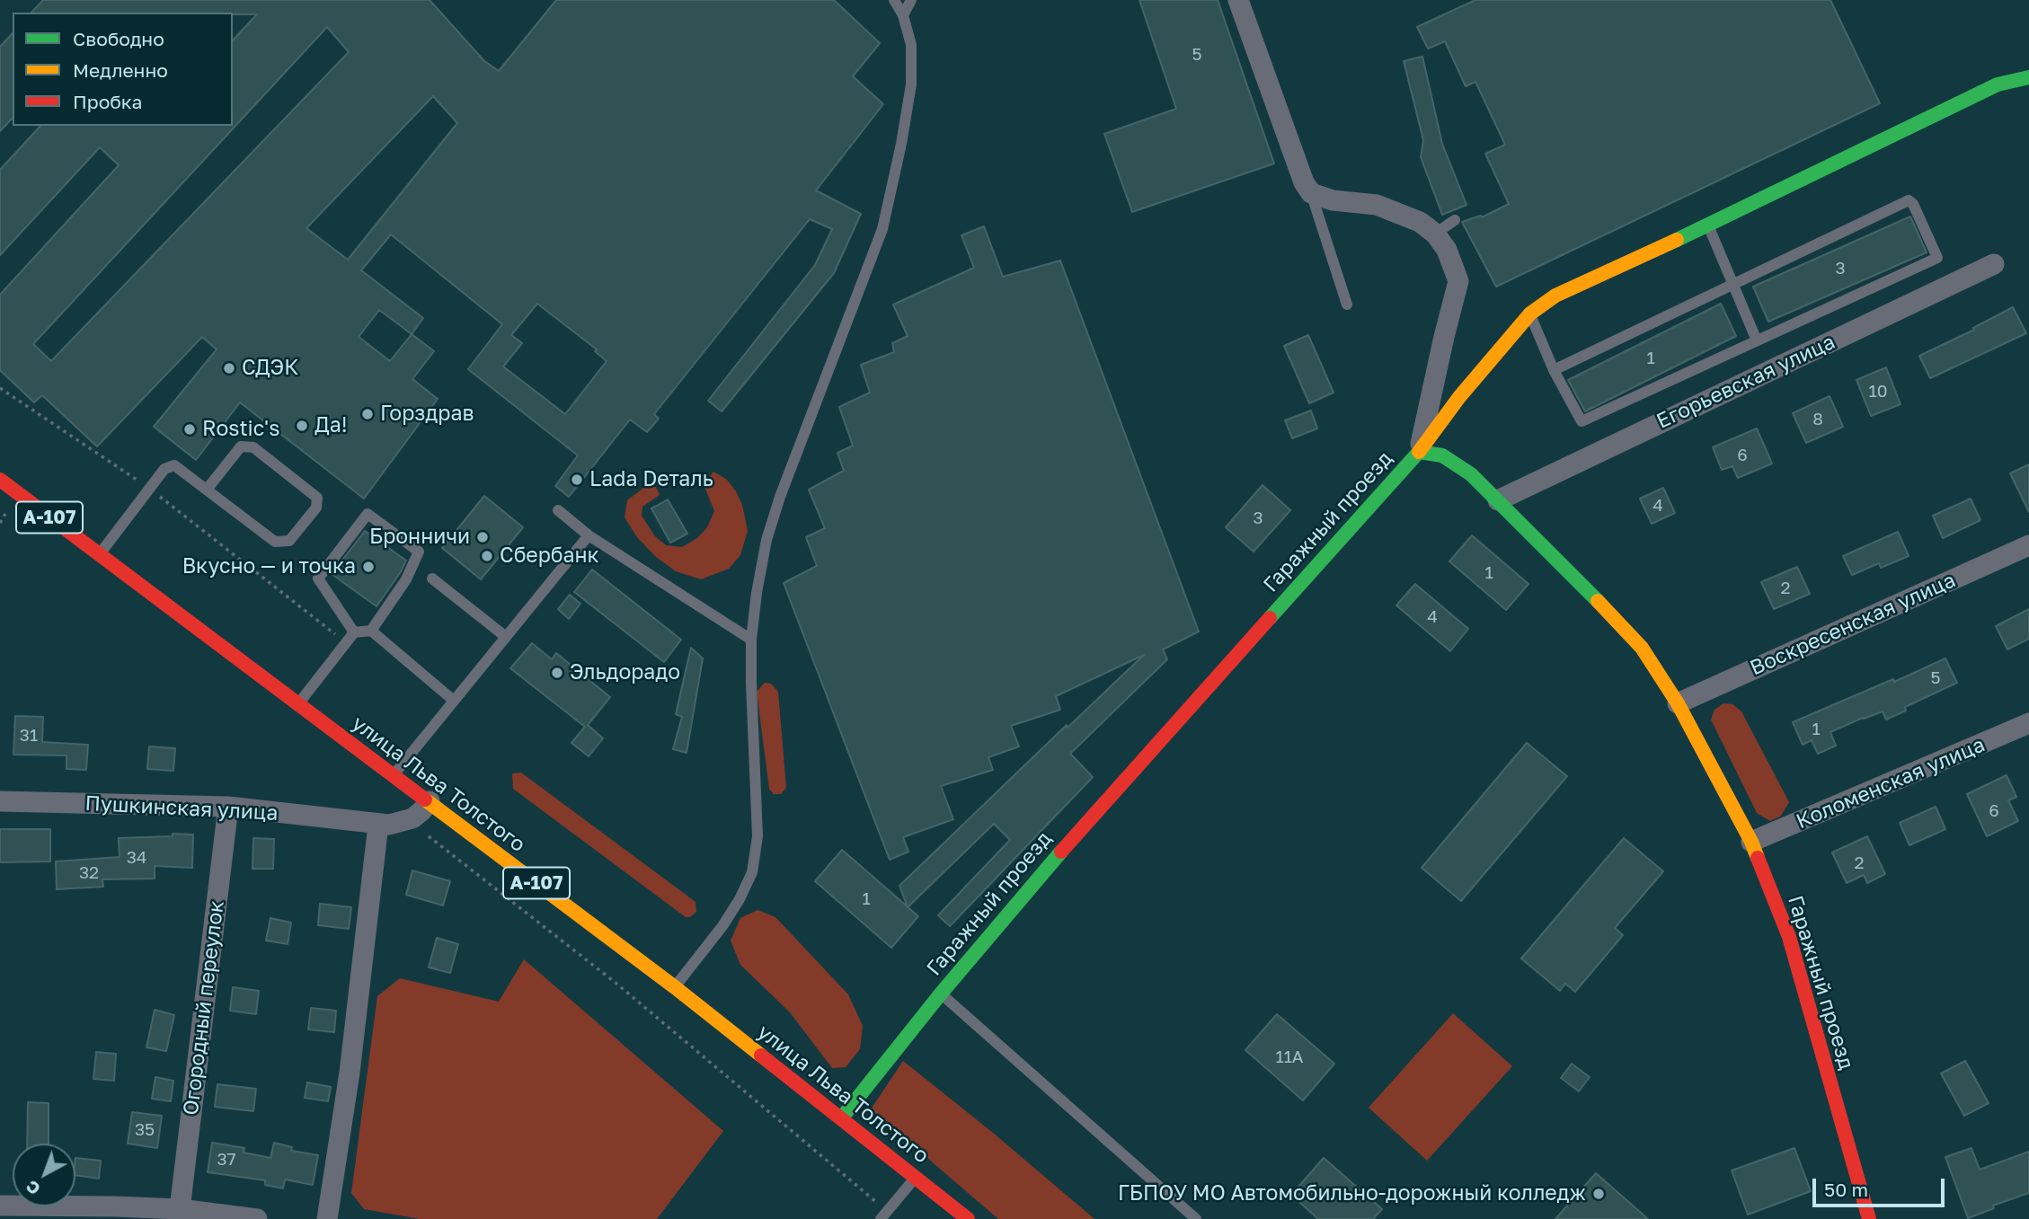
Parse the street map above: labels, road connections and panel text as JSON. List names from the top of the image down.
{
  "streets": {
    "main road": ["А-107", "Гаражный проезд", "улица Льва Толстого"],
    "street": [
      "Егорьевская улица",
      "Воскресенская улица",
      "Коломенская улица",
      "Пушкинская улица",
      "Огородный переулок"
    ]
  },
  "crossings": [
    ["Егорьевская улица", "Гаражный проезд"],
    ["Гаражный проезд", "Воскресенская улица"],
    ["Гаражный проезд", "Коломенская улица"],
    ["Гаражный проезд", "улица Льва Толстого"],
    ["Пушкинская улица", "Огородный переулок"]
  ],
  "places": [
    "СДЭК",
    "Горздрав",
    "Да!",
    "Rostic's",
    "Lada Dеталь",
    "Бронничи",
    "Сбербанк",
    "Вкусно — и точка",
    "Эльдорадо",
    "ГБПОУ МО Автомобильно-дорожный колледж"
  ],
  "house_numbers": [
    "5",
    "3",
    "1",
    "10",
    "8",
    "6",
    "4",
    "3",
    "1",
    "2",
    "4",
    "5",
    "1",
    "31",
    "6",
    "34",
    "2",
    "32",
    "1",
    "11А",
    "35",
    "37"
  ],
  "legend": ["Свободно", "Медленно", "Пробка"],
  "scale_bar": "50 m",
  "north": "bottom left"
}
